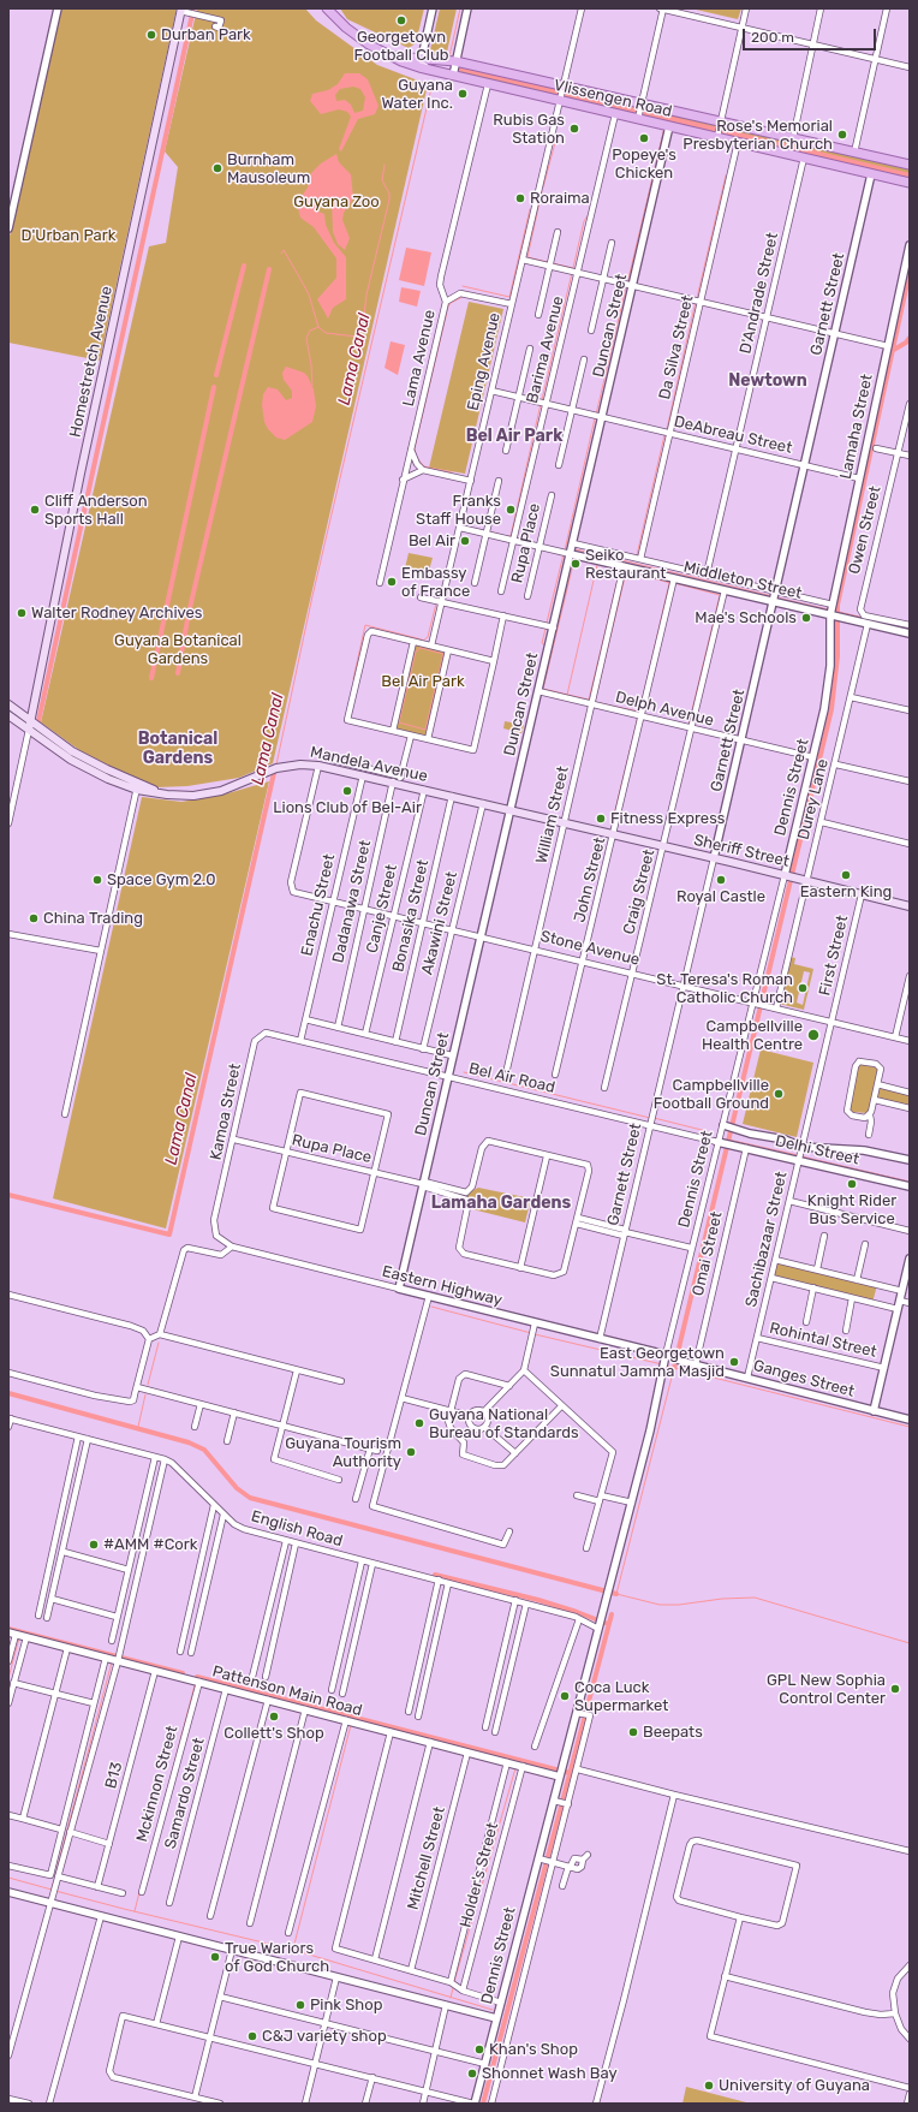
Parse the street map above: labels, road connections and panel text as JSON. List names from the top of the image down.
{
  "streets": {
    "main road": [
      "Vlissengen Road",
      "Homestretch Avenue",
      "Mandela Avenue",
      "Sheriff Street"
    ],
    "street": [
      "D'Andrade Street",
      "Garnett Street",
      "Duncan Street",
      "Da Silva Street",
      "Barima Avenue",
      "Lama Avenue",
      "Eping Avenue",
      "Lamaha Street",
      "DeAbreau Street",
      "Owen Street",
      "Rupa Place",
      "Middleton Street",
      "Delph Avenue",
      "Dennis Street",
      "Durey Lane",
      "William Street",
      "John Street",
      "Craig Street",
      "Dadanawa Street",
      "Enachu Street",
      "Canje Street",
      "Bonasika Street",
      "Akawini Street",
      "Stone Avenue",
      "First Street",
      "Bel Air Road",
      "Kamoa Street",
      "Delhi Street",
      "Sachibazaar Street",
      "Omai Street",
      "Eastern Highway",
      "Rohintal Street",
      "Ganges Street",
      "English Road",
      "Pattenson Main Road",
      "B13",
      "Mckinnon Street",
      "Samardo Street",
      "Mitchell Street",
      "Holder's Street"
    ]
  },
  "crossings": [
    ["Vlissengen Road", "D'Andrade Street"],
    ["Vlissengen Road", "Garnett Street"],
    ["Vlissengen Road", "Duncan Street"],
    ["Vlissengen Road", "Da Silva Street"],
    ["Vlissengen Road", "Barima Avenue"],
    ["Vlissengen Road", "Lama Avenue"],
    ["Vlissengen Road", "Eping Avenue"],
    ["D'Andrade Street", "DeAbreau Street"],
    ["Garnett Street", "DeAbreau Street"],
    ["Garnett Street", "Middleton Street"],
    ["Garnett Street", "Delph Avenue"],
    ["Garnett Street", "Sheriff Street"],
    ["Garnett Street", "Stone Avenue"],
    ["Garnett Street", "Bel Air Road"],
    ["Garnett Street", "Eastern Highway"],
    ["Duncan Street", "DeAbreau Street"],
    ["Duncan Street", "Rupa Place"],
    ["Duncan Street", "Middleton Street"],
    ["Duncan Street", "Delph Avenue"],
    ["Duncan Street", "Mandela Avenue"],
    ["Duncan Street", "Sheriff Street"],
    ["Duncan Street", "Stone Avenue"],
    ["Duncan Street", "Bel Air Road"],
    ["Duncan Street", "Eastern Highway"],
    ["Da Silva Street", "DeAbreau Street"],
    ["Barima Avenue", "DeAbreau Street"],
    ["Homestretch Avenue", "Mandela Avenue"],
    ["Eping Avenue", "DeAbreau Street"],
    ["Lamaha Street", "DeAbreau Street"],
    ["Lamaha Street", "Middleton Street"],
    ["Lamaha Street", "Dennis Street"],
    ["Rupa Place", "Kamoa Street"],
    ["Middleton Street", "Dennis Street"],
    ["Middleton Street", "Durey Lane"],
    ["Middleton Street", "William Street"],
    ["Middleton Street", "John Street"],
    ["Middleton Street", "Craig Street"],
    ["Delph Avenue", "Dennis Street"],
    ["Delph Avenue", "William Street"],
    ["Delph Avenue", "John Street"],
    ["Delph Avenue", "Craig Street"],
    ["Mandela Avenue", "Sheriff Street"],
    ["Mandela Avenue", "Dadanawa Street"],
    ["Mandela Avenue", "Enachu Street"],
    ["Mandela Avenue", "Canje Street"],
    ["Mandela Avenue", "Bonasika Street"],
    ["Mandela Avenue", "Akawini Street"],
    ["Mandela Avenue", "Stone Avenue"],
    ["Dennis Street", "Sheriff Street"],
    ["Dennis Street", "Stone Avenue"],
    ["Dennis Street", "Bel Air Road"],
    ["Dennis Street", "Delhi Street"],
    ["Dennis Street", "Eastern Highway"],
    ["Dennis Street", "Ganges Street"],
    ["Dennis Street", "English Road"],
    ["Dennis Street", "Pattenson Main Road"],
    ["Durey Lane", "Sheriff Street"],
    ["Durey Lane", "Stone Avenue"],
    ["William Street", "Sheriff Street"],
    ["William Street", "Stone Avenue"],
    ["Sheriff Street", "John Street"],
    ["Sheriff Street", "Craig Street"],
    ["Sheriff Street", "First Street"],
    ["John Street", "Stone Avenue"],
    ["Craig Street", "Stone Avenue"],
    ["Dadanawa Street", "Stone Avenue"],
    ["Enachu Street", "Stone Avenue"],
    ["Enachu Street", "Bel Air Road"],
    ["Enachu Street", "Kamoa Street"],
    ["Canje Street", "Stone Avenue"],
    ["Bonasika Street", "Stone Avenue"],
    ["Akawini Street", "Stone Avenue"],
    ["Stone Avenue", "First Street"],
    ["Stone Avenue", "Sachibazaar Street"],
    ["First Street", "Sachibazaar Street"],
    ["Bel Air Road", "Kamoa Street"],
    ["Bel Air Road", "Delhi Street"],
    ["Kamoa Street", "Eastern Highway"],
    ["Delhi Street", "Sachibazaar Street"],
    ["Delhi Street", "Omai Street"],
    ["Sachibazaar Street", "Rohintal Street"],
    ["Sachibazaar Street", "Ganges Street"],
    ["Omai Street", "Ganges Street"],
    ["Eastern Highway", "Ganges Street"],
    ["Pattenson Main Road", "B13"],
    ["Pattenson Main Road", "Mckinnon Street"],
    ["Pattenson Main Road", "Samardo Street"],
    ["Pattenson Main Road", "Mitchell Street"],
    ["Pattenson Main Road", "Holder's Street"]
  ],
  "districts": [
    "Newtown",
    "Bel Air Park",
    "Botanical Gardens",
    "Lamaha Gardens"
  ],
  "water": ["Lama Canal"],
  "parks": [
    "Guyana Zoo",
    "D'Urban Park",
    "Guyana Botanical Gardens",
    "Bel Air Park"
  ],
  "places": [
    "Georgetown Football Club",
    "Durban Park",
    "Guyana Water Inc.",
    "Rubis Gas Station",
    "Rose's Memorial Presbyterian Church",
    "Popeye's Chicken",
    "Burnham Mausoleum",
    "Roraima",
    "Cliff Anderson Sports Hall",
    "Franks Staff House",
    "Bel Air",
    "Seiko Restaurant",
    "Embassy of France",
    "Walter Rodney Archives",
    "Mae's Schools",
    "Lions Club of Bel-Air",
    "Fitness Express",
    "Eastern King",
    "Space Gym 2.0",
    "Royal Castle",
    "China Trading",
    "St. Teresa's Roman Catholic Church",
    "Campbellville Health Centre",
    "Campbellville Football Ground",
    "Knight Rider Bus Service",
    "East Georgetown Sunnatul Jamma Masjid",
    "Guyana National Bureau of Standards",
    "Guyana Tourism Authority",
    "#AMM #Cork",
    "GPL New Sophia Control Center",
    "Coca Luck Supermarket",
    "Collett's Shop",
    "Beepats",
    "True Wariors of God Church",
    "Pink Shop",
    "C&J variety shop",
    "Khan's Shop",
    "Shonnet Wash Bay",
    "University of Guyana"
  ],
  "scale_bar": "200 m"
}
